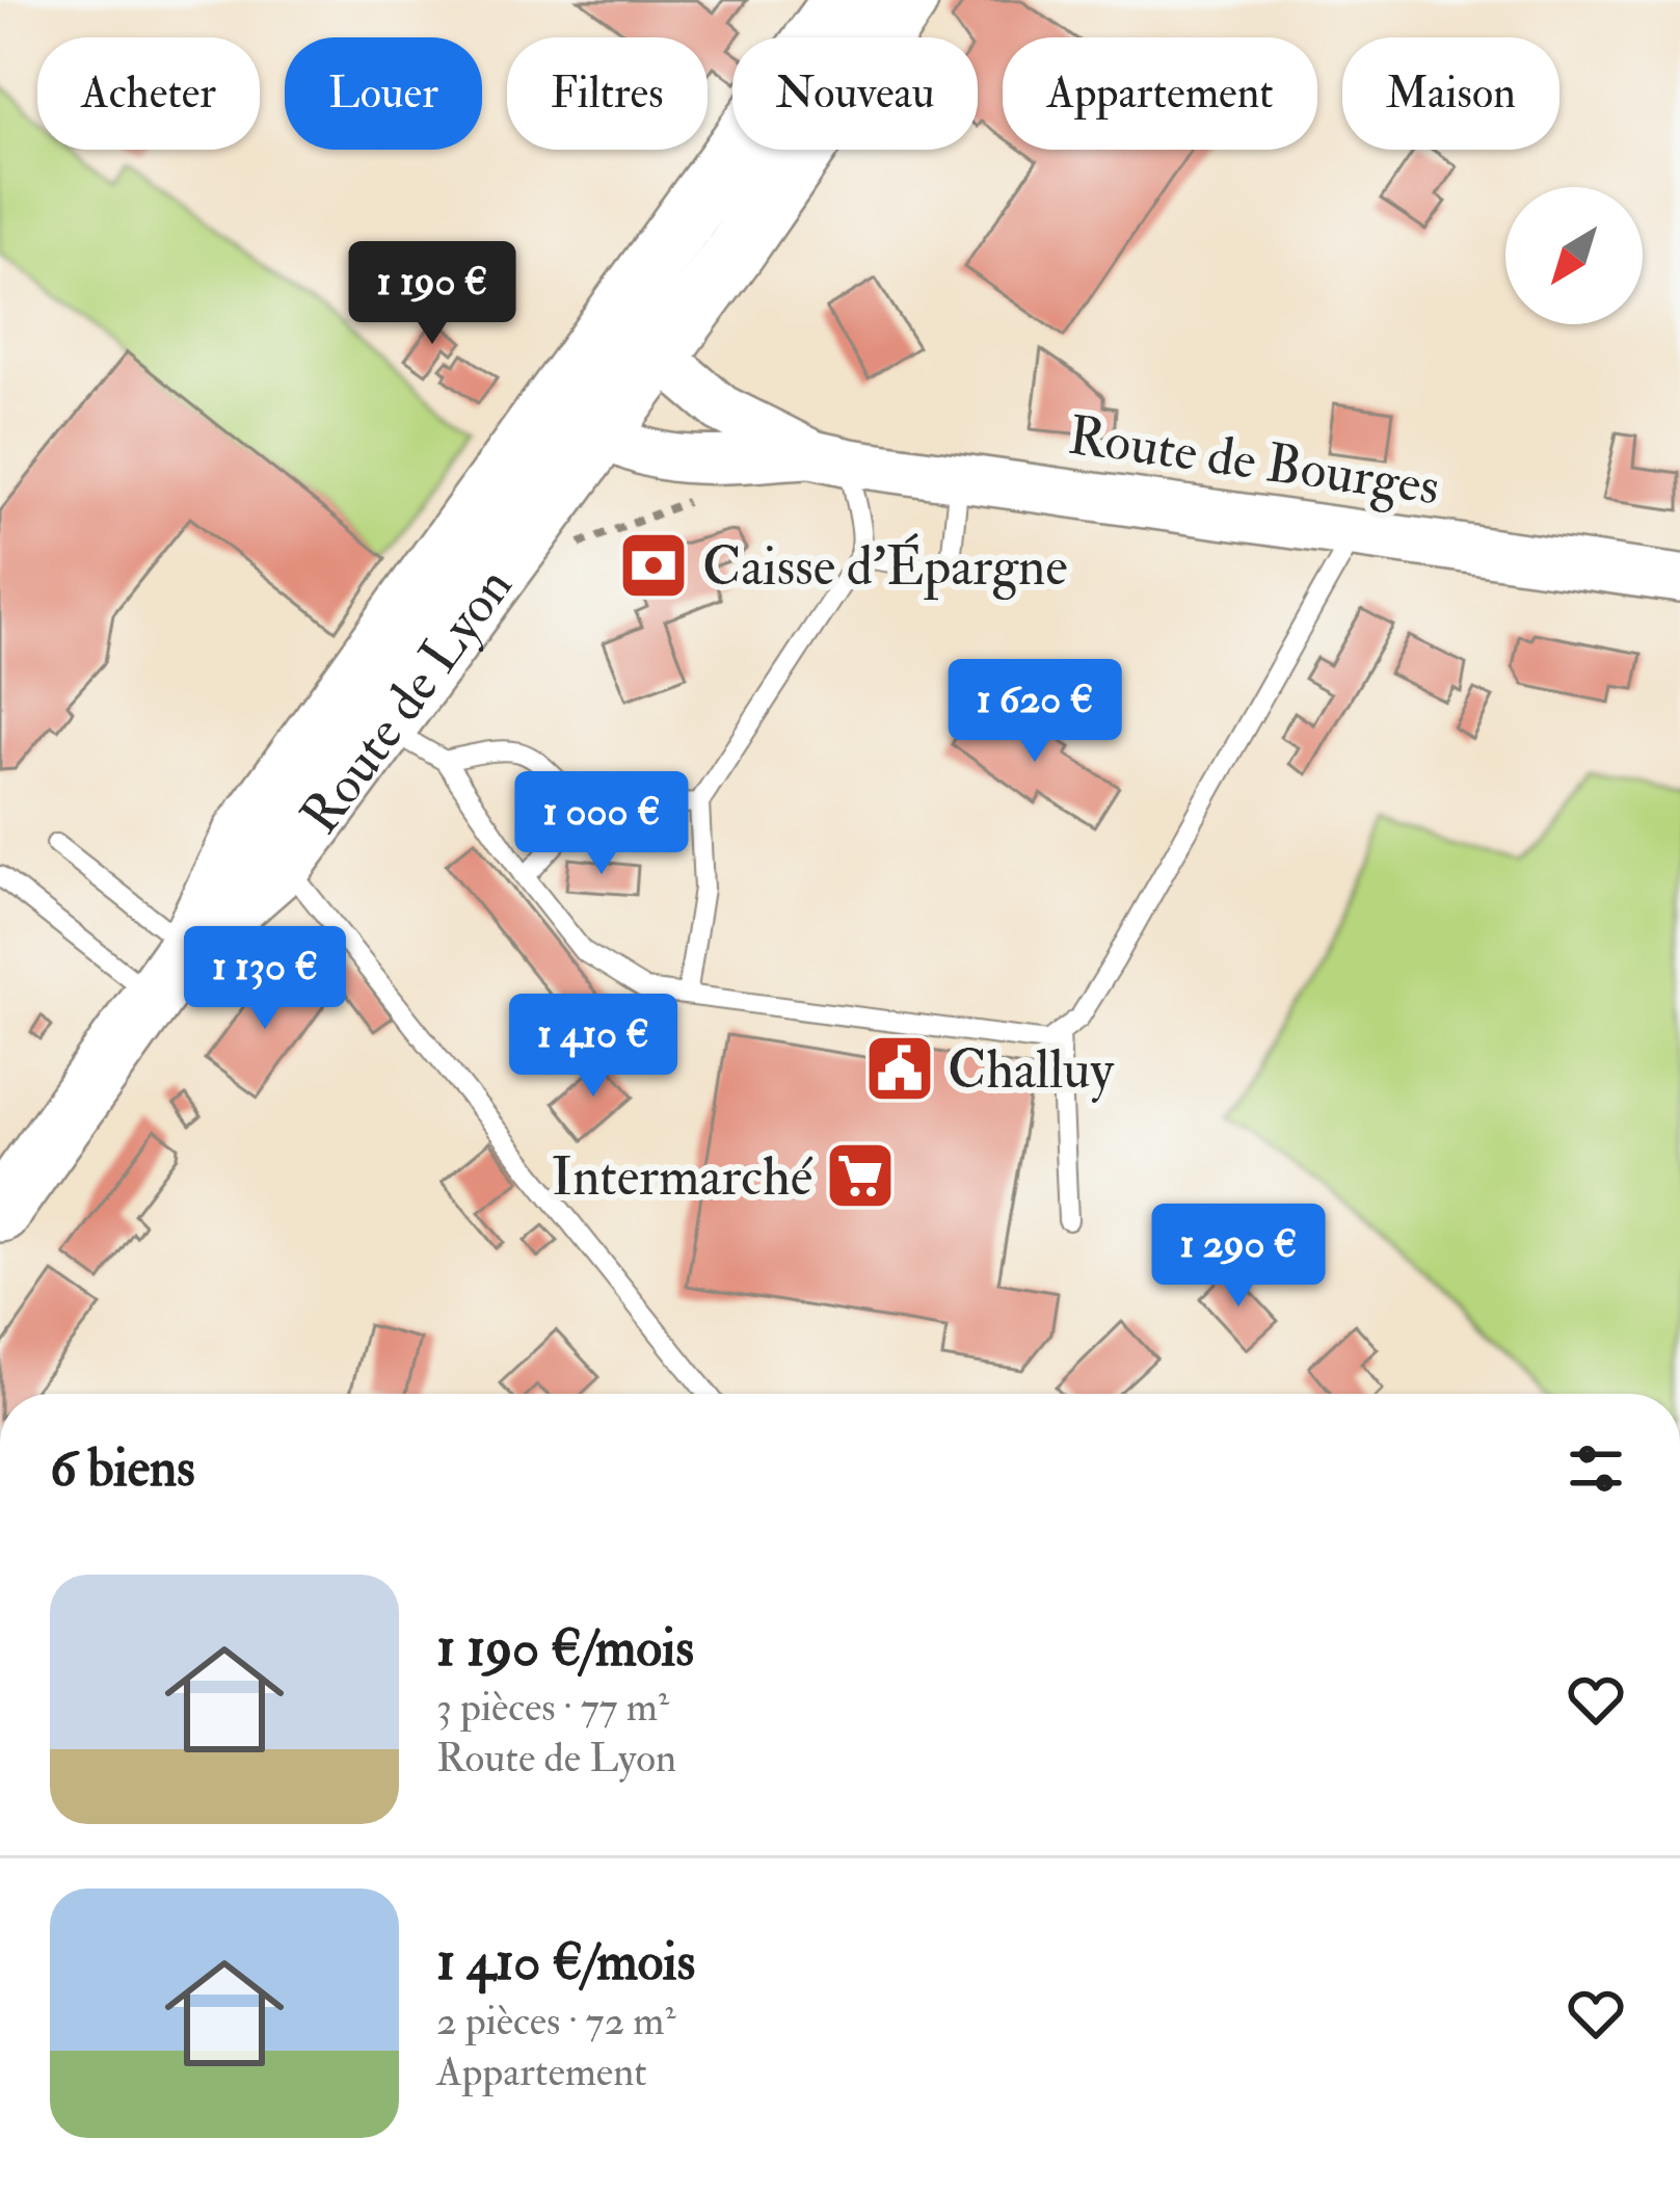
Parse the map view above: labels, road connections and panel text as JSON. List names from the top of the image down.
{
  "streets": {
    "main road": ["Route de Lyon"],
    "street": ["Route de Bourges"]
  },
  "crossings": [
    ["Route de Bourges", "Route de Lyon"]
  ],
  "places": {
    "bank": ["Caisse d'Épargne"],
    "public building": ["Challuy"],
    "supermarket": ["Intermarché"]
  },
  "north": "bottom left",
  "page": {
    "chip": [
      "Acheter",
      "Louer",
      "Filtres",
      "Nouveau",
      "Appartement",
      "Maison"
    ],
    "price": [
      "1 190 €",
      "1 620 €",
      "1 000 €",
      "1 130 €",
      "1 410 €",
      "1 290 €"
    ],
    "heading": "6 biens",
    "list": [
      {
        "name": "1 190 €/mois",
        "note": "3 pièces · 77 m² · Route de Lyon"
      },
      {
        "name": "1 410 €/mois",
        "note": "2 pièces · 72 m² · Appartement"
      }
    ]
  }
}
